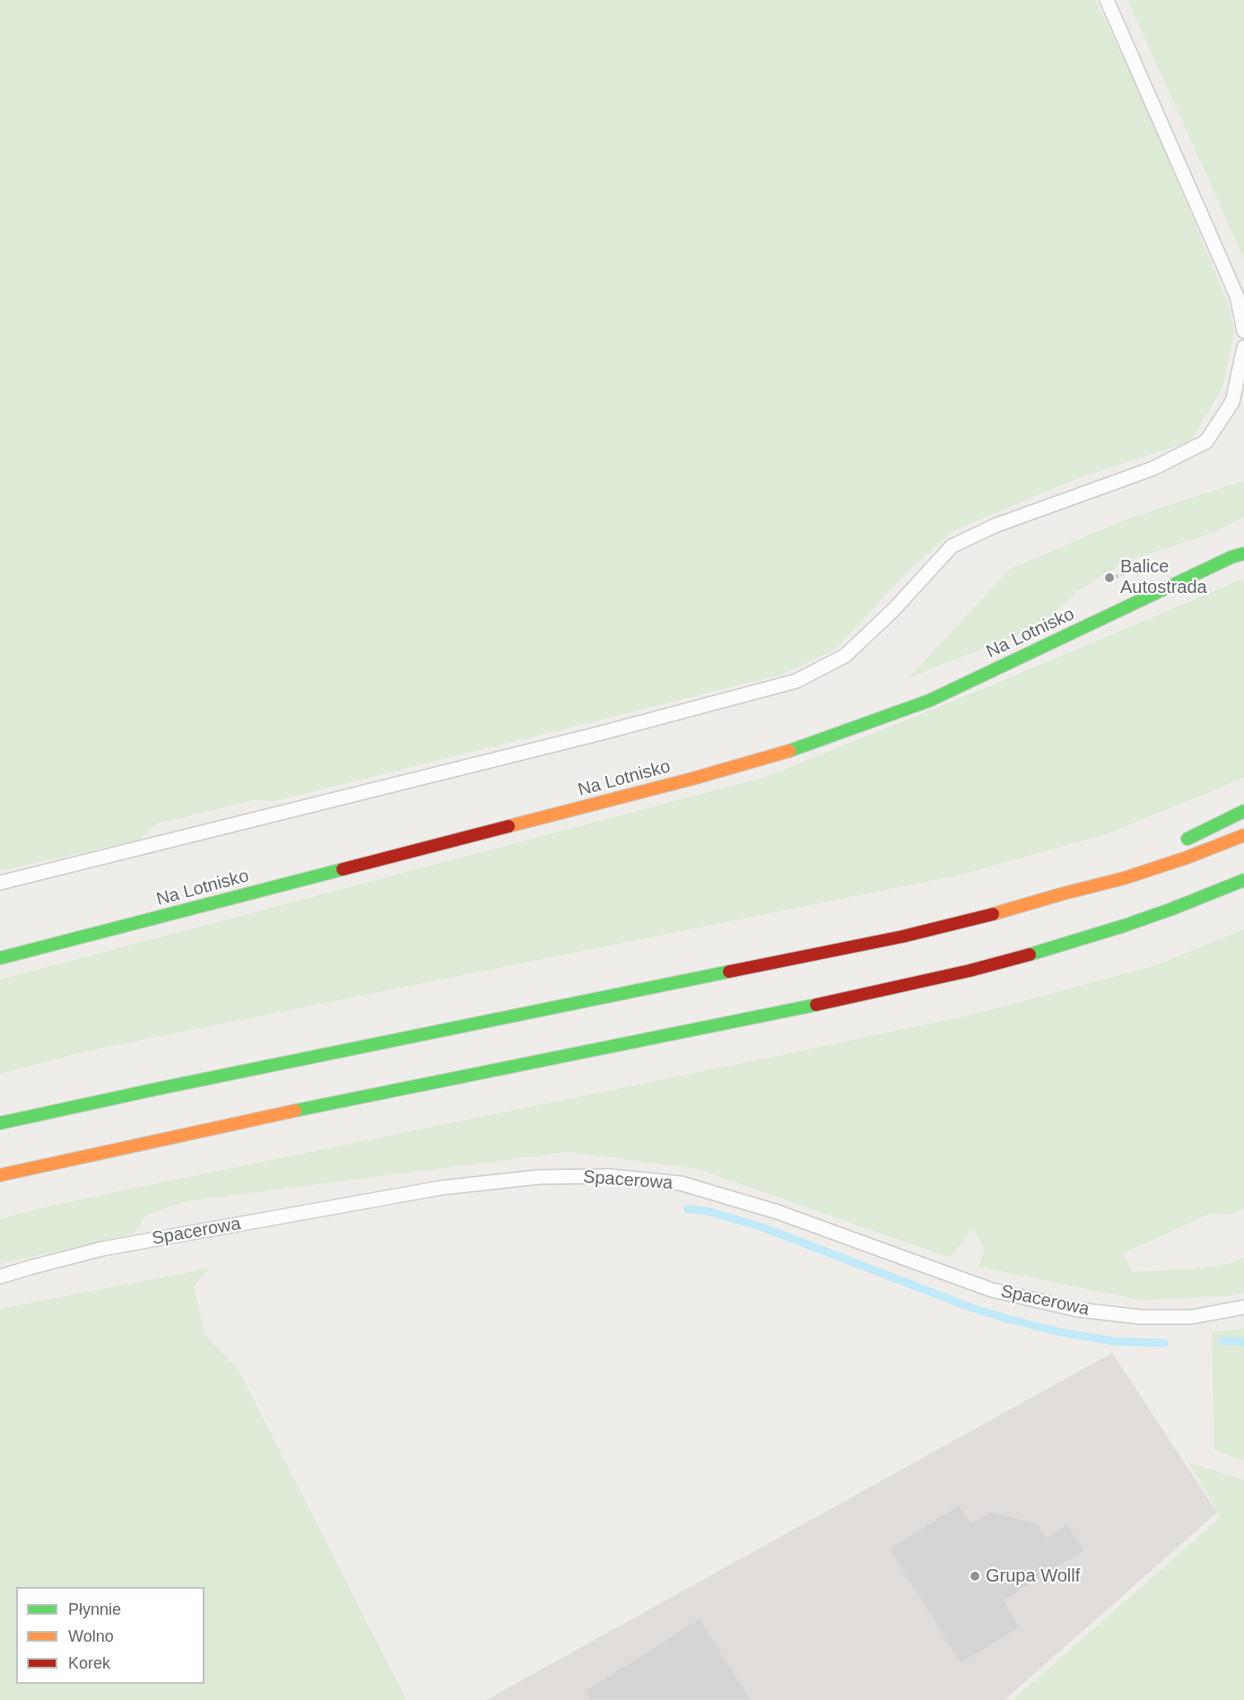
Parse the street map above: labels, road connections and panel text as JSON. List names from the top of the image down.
{
  "streets": {
    "main road": ["Na Lotnisko"],
    "lane": ["Spacerowa"]
  },
  "places": ["Balice Autostrada", "Grupa Wollf"],
  "legend": ["Płynnie", "Wolno", "Korek"]
}
